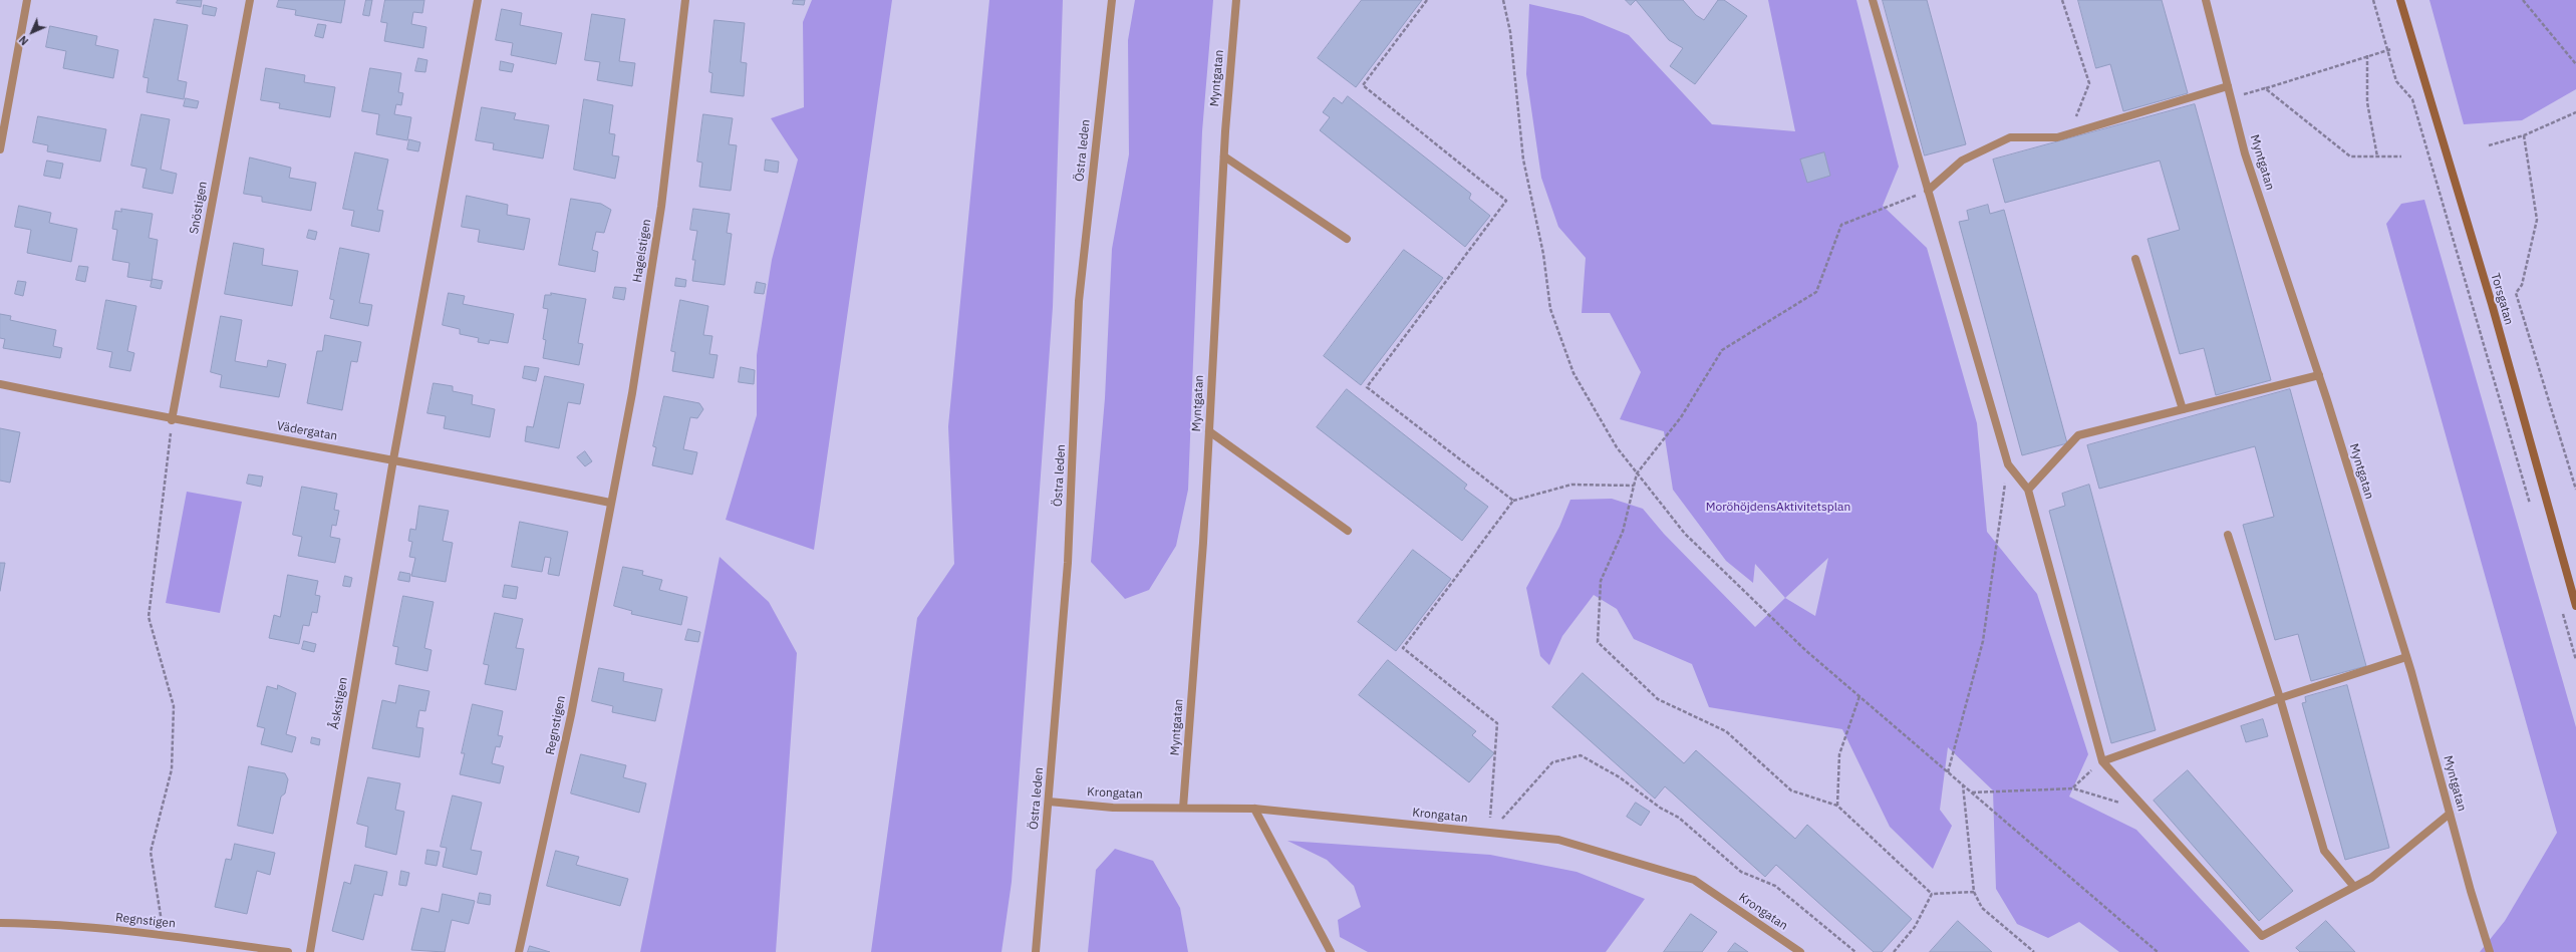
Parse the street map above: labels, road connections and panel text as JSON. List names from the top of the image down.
{
  "streets": {
    "main road": ["Torsgatan"],
    "street": [
      "Myntgatan",
      "Östra leden",
      "Snöstigen",
      "Hagelstigen",
      "Vädergatan",
      "Åskstigen",
      "Regnstigen",
      "Krongatan"
    ]
  },
  "crossings": [
    ["Myntgatan", "Krongatan"],
    ["Östra leden", "Krongatan"],
    ["Snöstigen", "Vädergatan"],
    ["Hagelstigen", "Vädergatan"],
    ["Hagelstigen", "Regnstigen"],
    ["Vädergatan", "Åskstigen"],
    ["Vädergatan", "Regnstigen"]
  ],
  "parks": ["MoröhöjdensAktivitetsplan"],
  "north": "bottom left"
}
